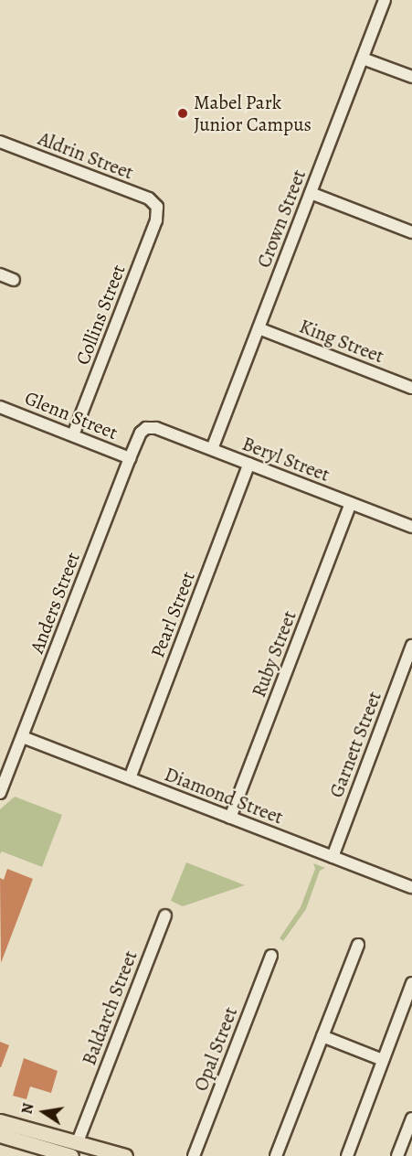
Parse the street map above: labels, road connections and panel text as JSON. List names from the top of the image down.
{
  "streets": {
    "street": [
      "Aldrin Street",
      "Crown Street",
      "Collins Street",
      "King Street",
      "Glenn Street",
      "Beryl Street",
      "Anders Street",
      "Pearl Street",
      "Ruby Street",
      "Garnett Street",
      "Diamond Street",
      "Baldarch Street",
      "Opal Street"
    ]
  },
  "crossings": [
    ["Aldrin Street", "Collins Street"],
    ["Crown Street", "King Street"],
    ["Crown Street", "Beryl Street"],
    ["Collins Street", "Glenn Street"],
    ["Glenn Street", "Anders Street"],
    ["Beryl Street", "Anders Street"],
    ["Beryl Street", "Pearl Street"],
    ["Beryl Street", "Ruby Street"],
    ["Anders Street", "Diamond Street"],
    ["Pearl Street", "Diamond Street"],
    ["Ruby Street", "Diamond Street"],
    ["Garnett Street", "Diamond Street"]
  ],
  "places": ["Mabel Park Junior Campus"],
  "north": "left"
}
